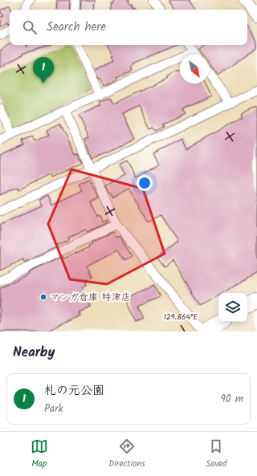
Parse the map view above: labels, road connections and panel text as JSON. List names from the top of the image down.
{
  "places": ["マンガ倉庫 時津店"],
  "north": "bottom right",
  "page": {
    "search": "Search here",
    "pins": "1",
    "heading": "Nearby",
    "list": [
      {
        "mark": "1",
        "name": "札の元公園",
        "note": "Park",
        "value": "90 m"
      }
    ],
    "nav": ["Map", "Directions", "Saved"]
  },
  "coordinates": ["129.864°E"]
}
